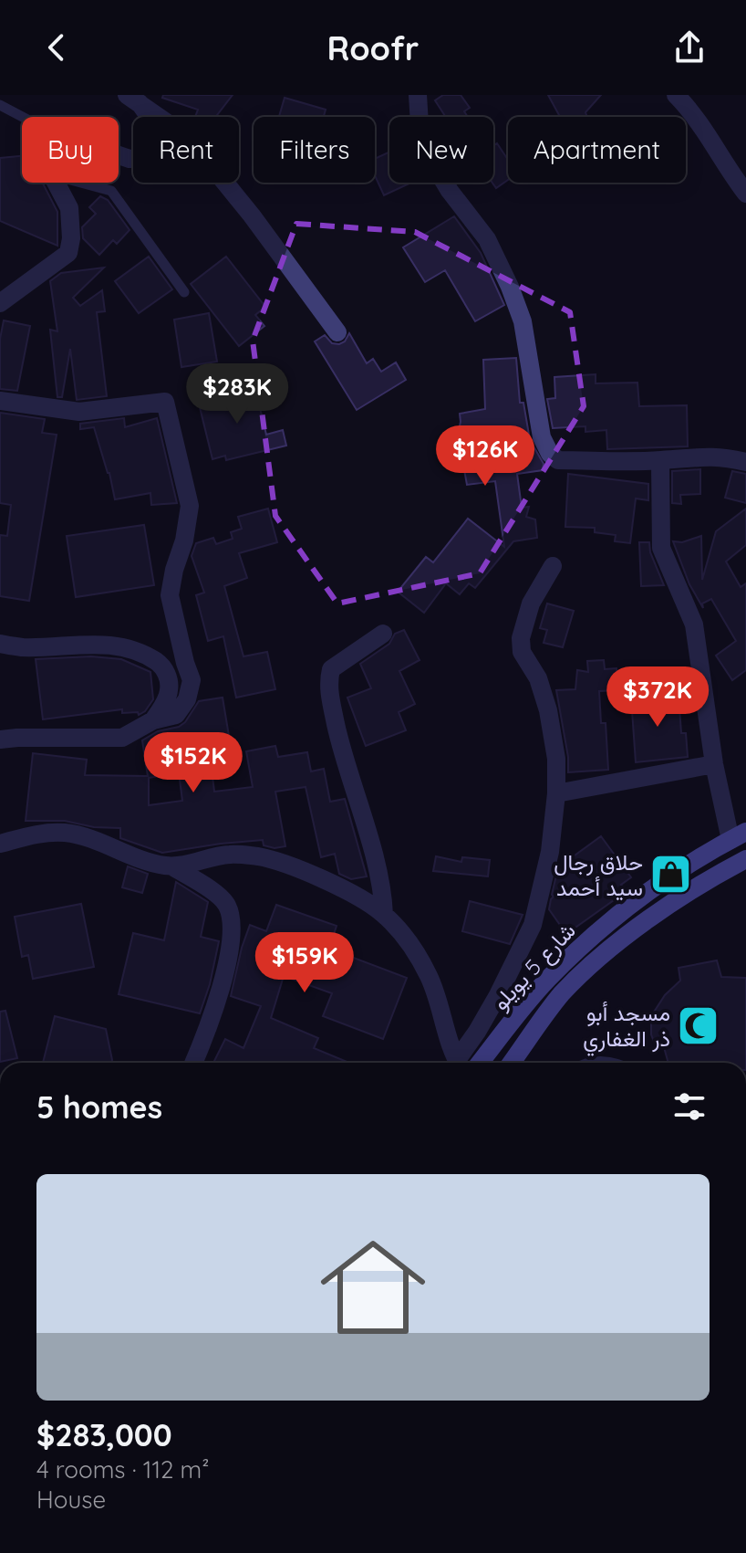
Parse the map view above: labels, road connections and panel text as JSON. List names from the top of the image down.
{
  "streets": {
    "main road": ["شارع 5 يويلو"]
  },
  "places": {
    "shop": ["حلاق رجال سيد أحمد"],
    "mosque": ["مسجد أبو ذر الغفاري"]
  },
  "page": {
    "header": "Roofr",
    "chip": [
      "Buy",
      "Rent",
      "Filters",
      "New",
      "Apartment"
    ],
    "price": [
      "$283K",
      "$126K",
      "$372K",
      "$152K",
      "$159K"
    ],
    "heading": "5 homes",
    "list": [
      {
        "name": "$283,000",
        "note": "4 rooms · 112 m² · House"
      }
    ]
  }
}
